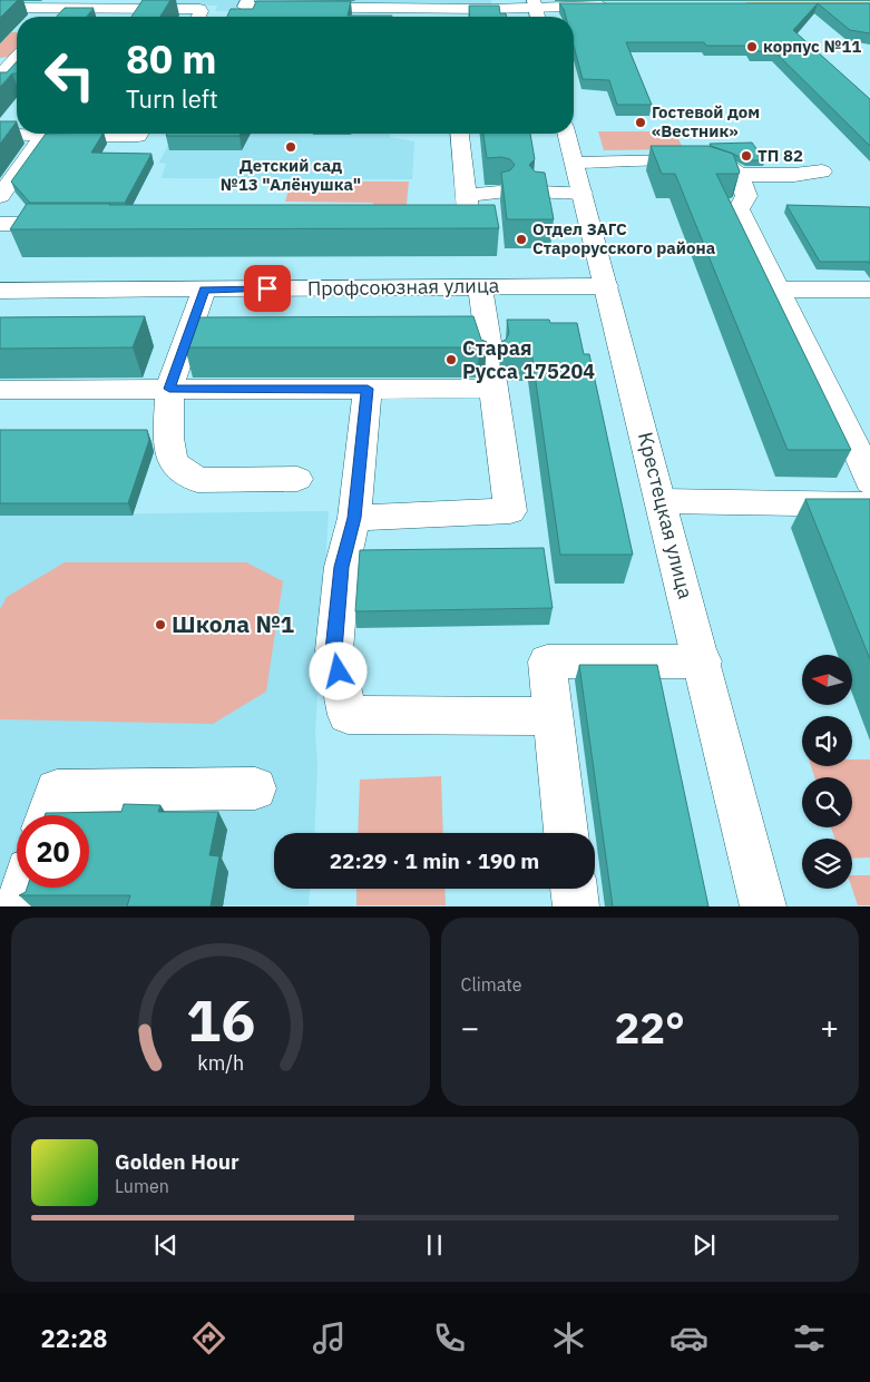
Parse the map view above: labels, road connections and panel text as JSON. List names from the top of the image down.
{
  "streets": {
    "street": ["Профсоюзная улица", "Крестецкая улица"]
  },
  "crossings": [
    ["Профсоюзная улица", "Крестецкая улица"]
  ],
  "places": [
    "корпус №11",
    "Гостевой дом «Вестник»",
    "Детский сад №13 \"Алёнушка\"",
    "ТП 82",
    "Отдел ЗАГС Старорусского района",
    "Старая Русса 175204",
    "Школа №1"
  ],
  "north": "left",
  "page": {
    "turn": ["80 m", "Turn left"],
    "limit": "20",
    "trip": "22:29 · 1 min · 190 m",
    "tile": "Climate",
    "heat": ["−", "22°", "+"],
    "song": ["Golden Hour", "Lumen"],
    "tabs": "22:28",
    "gauge": ["16", "km/h"]
  }
}
